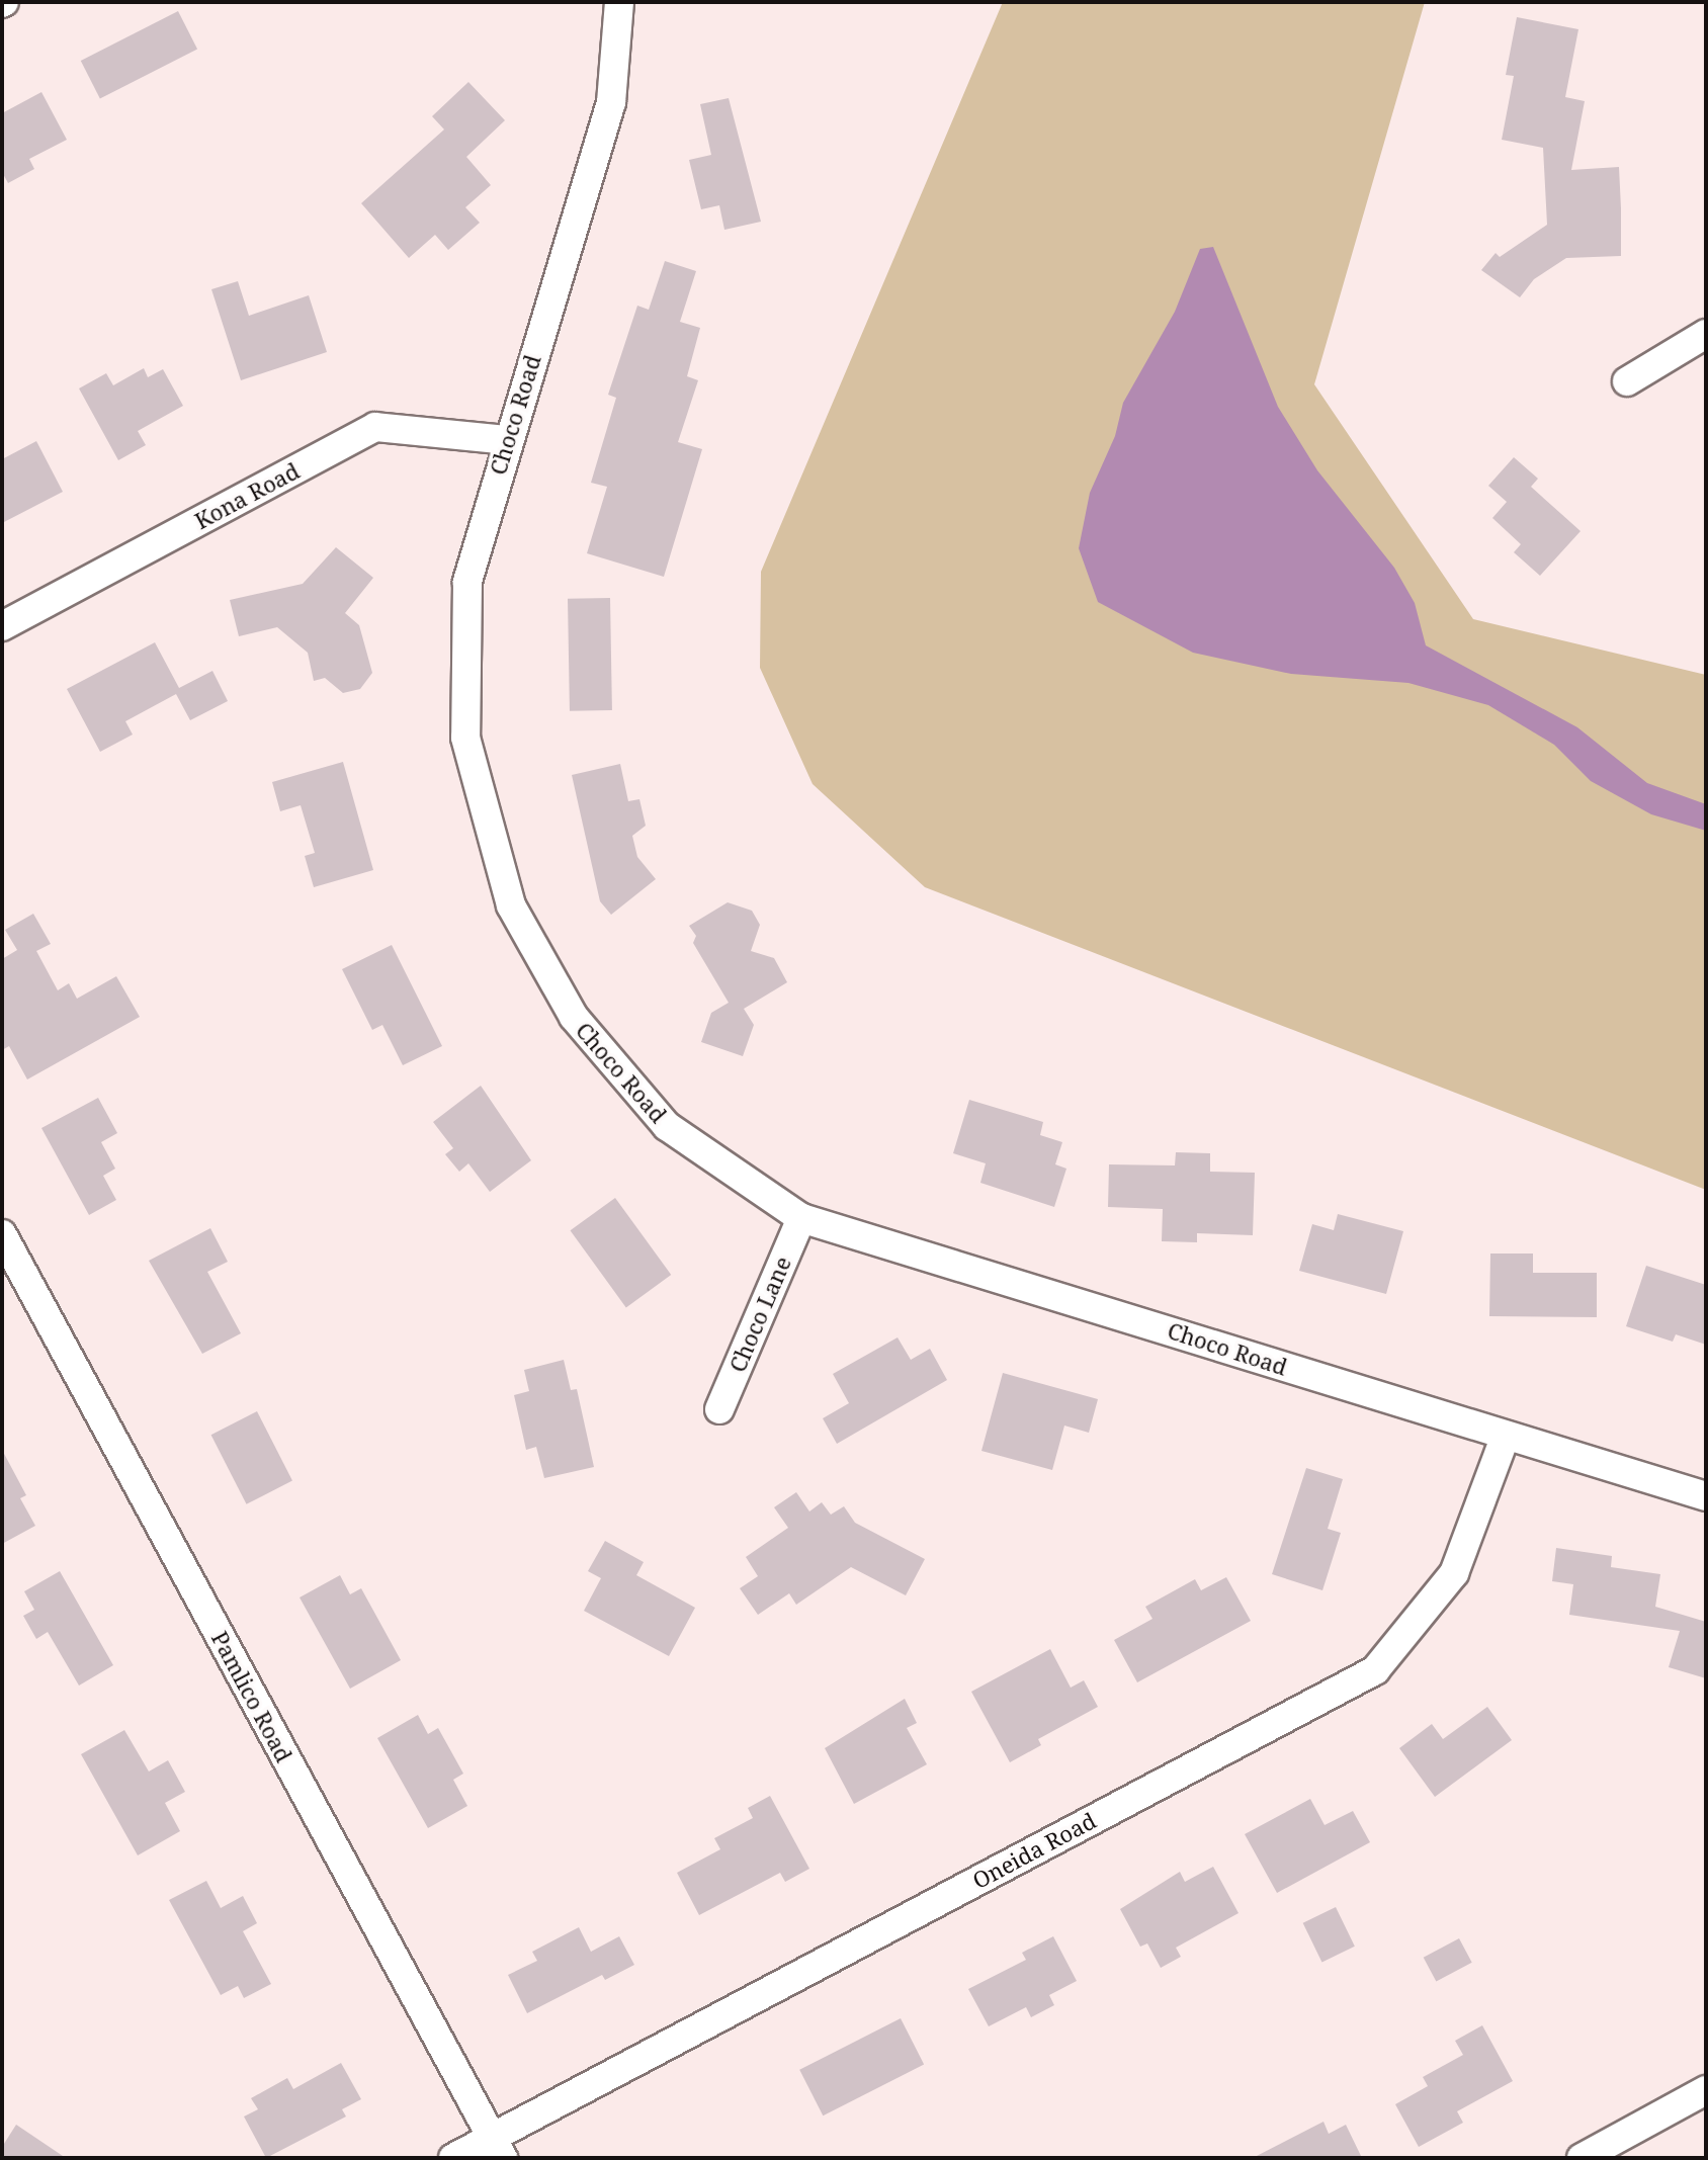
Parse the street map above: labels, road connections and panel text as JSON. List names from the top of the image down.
{
  "streets": {
    "street": [
      "Choco Road",
      "Kona Road",
      "Choco Lane",
      "Pamlico Road",
      "Oneida Road"
    ]
  },
  "crossings": [
    ["Choco Road", "Kona Road"],
    ["Choco Road", "Choco Lane"],
    ["Choco Road", "Oneida Road"],
    ["Pamlico Road", "Oneida Road"]
  ]
}
